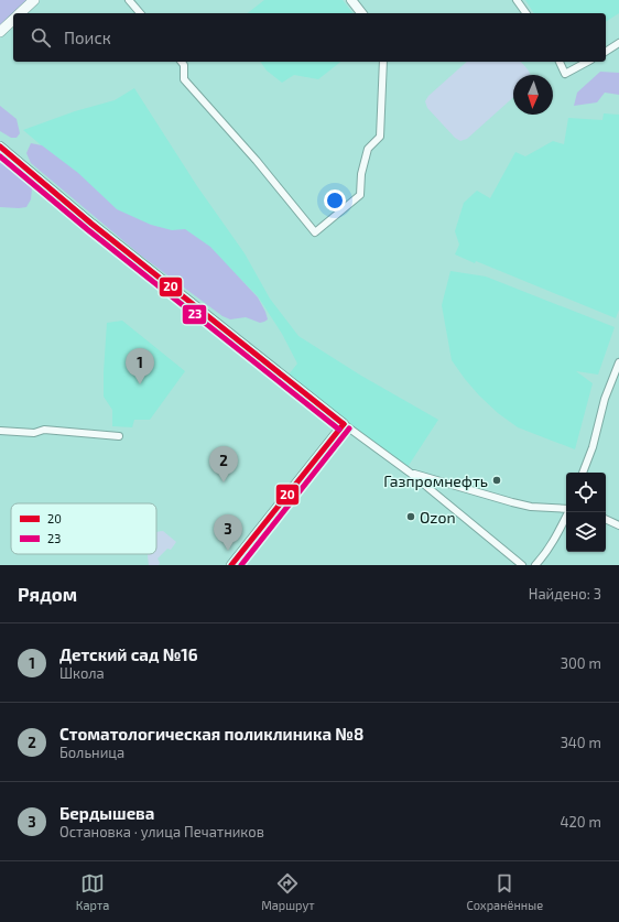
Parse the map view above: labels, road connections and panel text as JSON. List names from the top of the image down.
{
  "places": ["Газпромнефть", "Ozon"],
  "lines": ["transit line 20", "transit line 23"],
  "legend": ["20", "23"],
  "north": "bottom",
  "page": {
    "search": "Поиск",
    "pins": ["1", "2", "3"],
    "heading": ["Рядом", "Найдено: 3"],
    "list": [
      {
        "mark": "1",
        "name": "Детский сад №16",
        "note": "Школа",
        "value": "300 m"
      },
      {
        "mark": "2",
        "name": "Стоматологическая поликлиника №8",
        "note": "Больница",
        "value": "340 m"
      },
      {
        "mark": "3",
        "name": "Бердышева",
        "note": "Остановка · улица Печатников",
        "value": "420 m"
      }
    ],
    "nav": ["Карта", "Маршрут", "Сохранённые"]
  }
}
